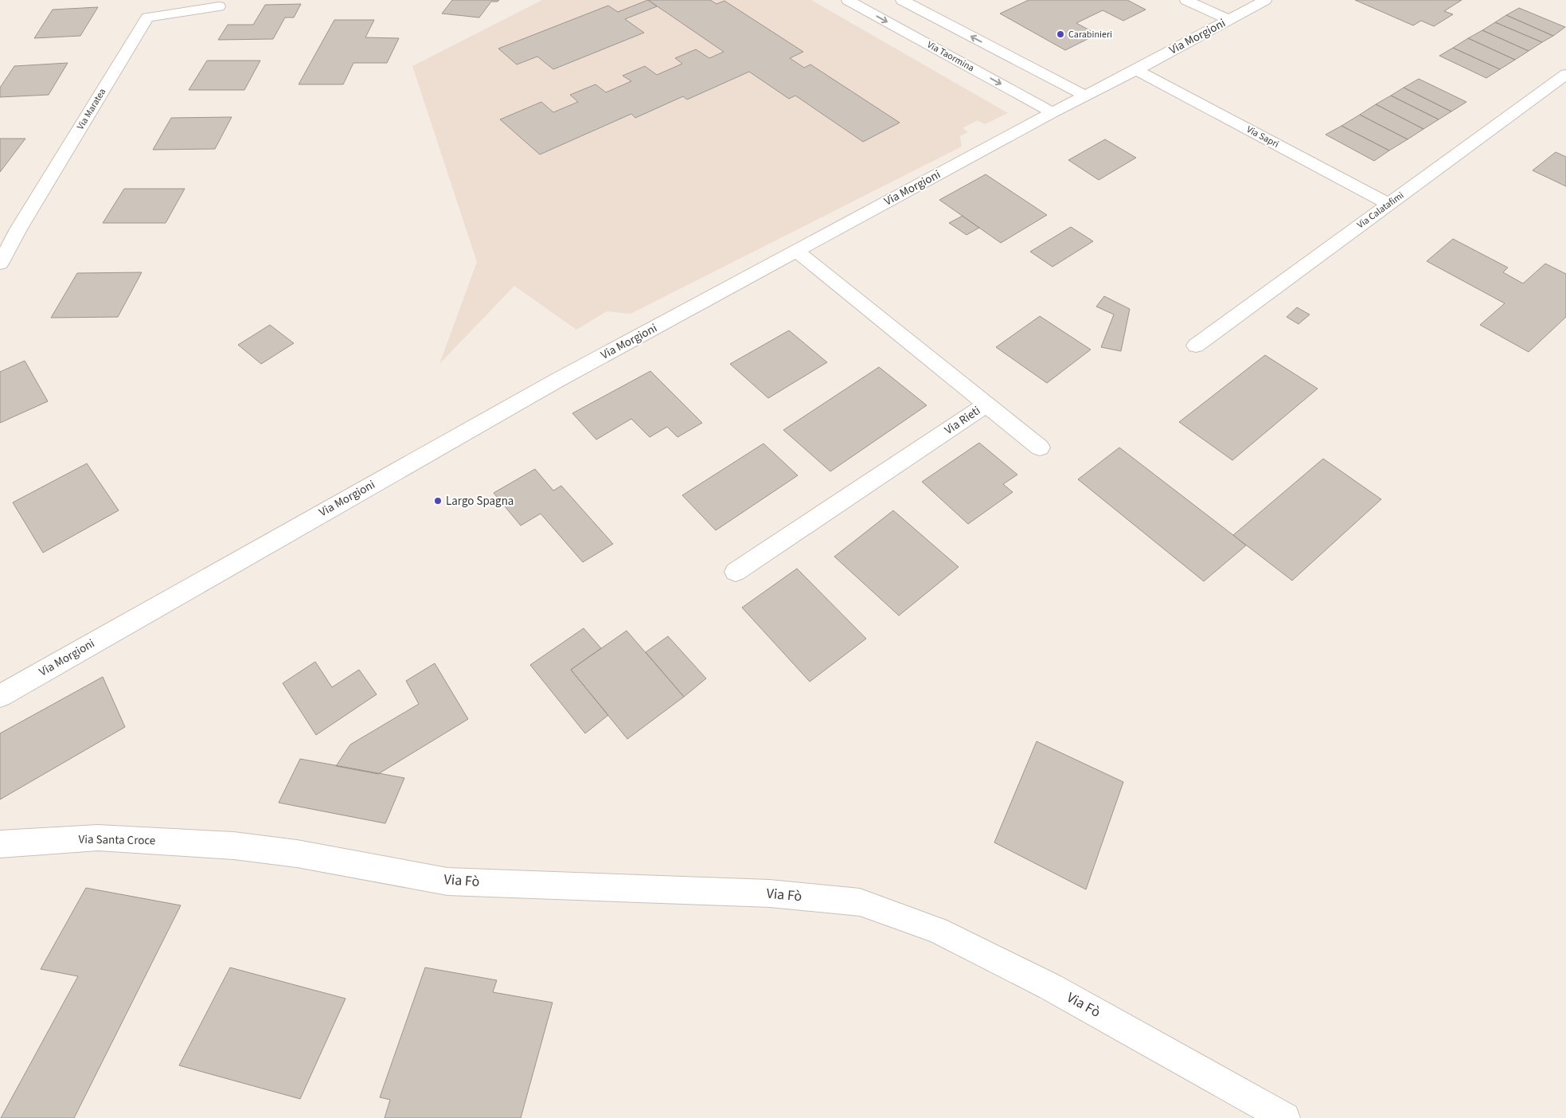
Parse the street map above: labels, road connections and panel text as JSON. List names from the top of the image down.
{
  "streets": {
    "street": [
      "Via Morgioni",
      "Via Taormina",
      "Via Maratea",
      "Via Sapri",
      "Via Calatafimi",
      "Via Rieti",
      "Via Santa Croce",
      "Via Fò"
    ]
  },
  "crossings": [
    ["Via Morgioni", "Via Taormina"],
    ["Via Morgioni", "Via Sapri"],
    ["Via Morgioni", "Via Rieti"],
    ["Via Sapri", "Via Calatafimi"],
    ["Via Santa Croce", "Via Fò"]
  ],
  "places": ["Carabinieri", "Largo Spagna"]
}
